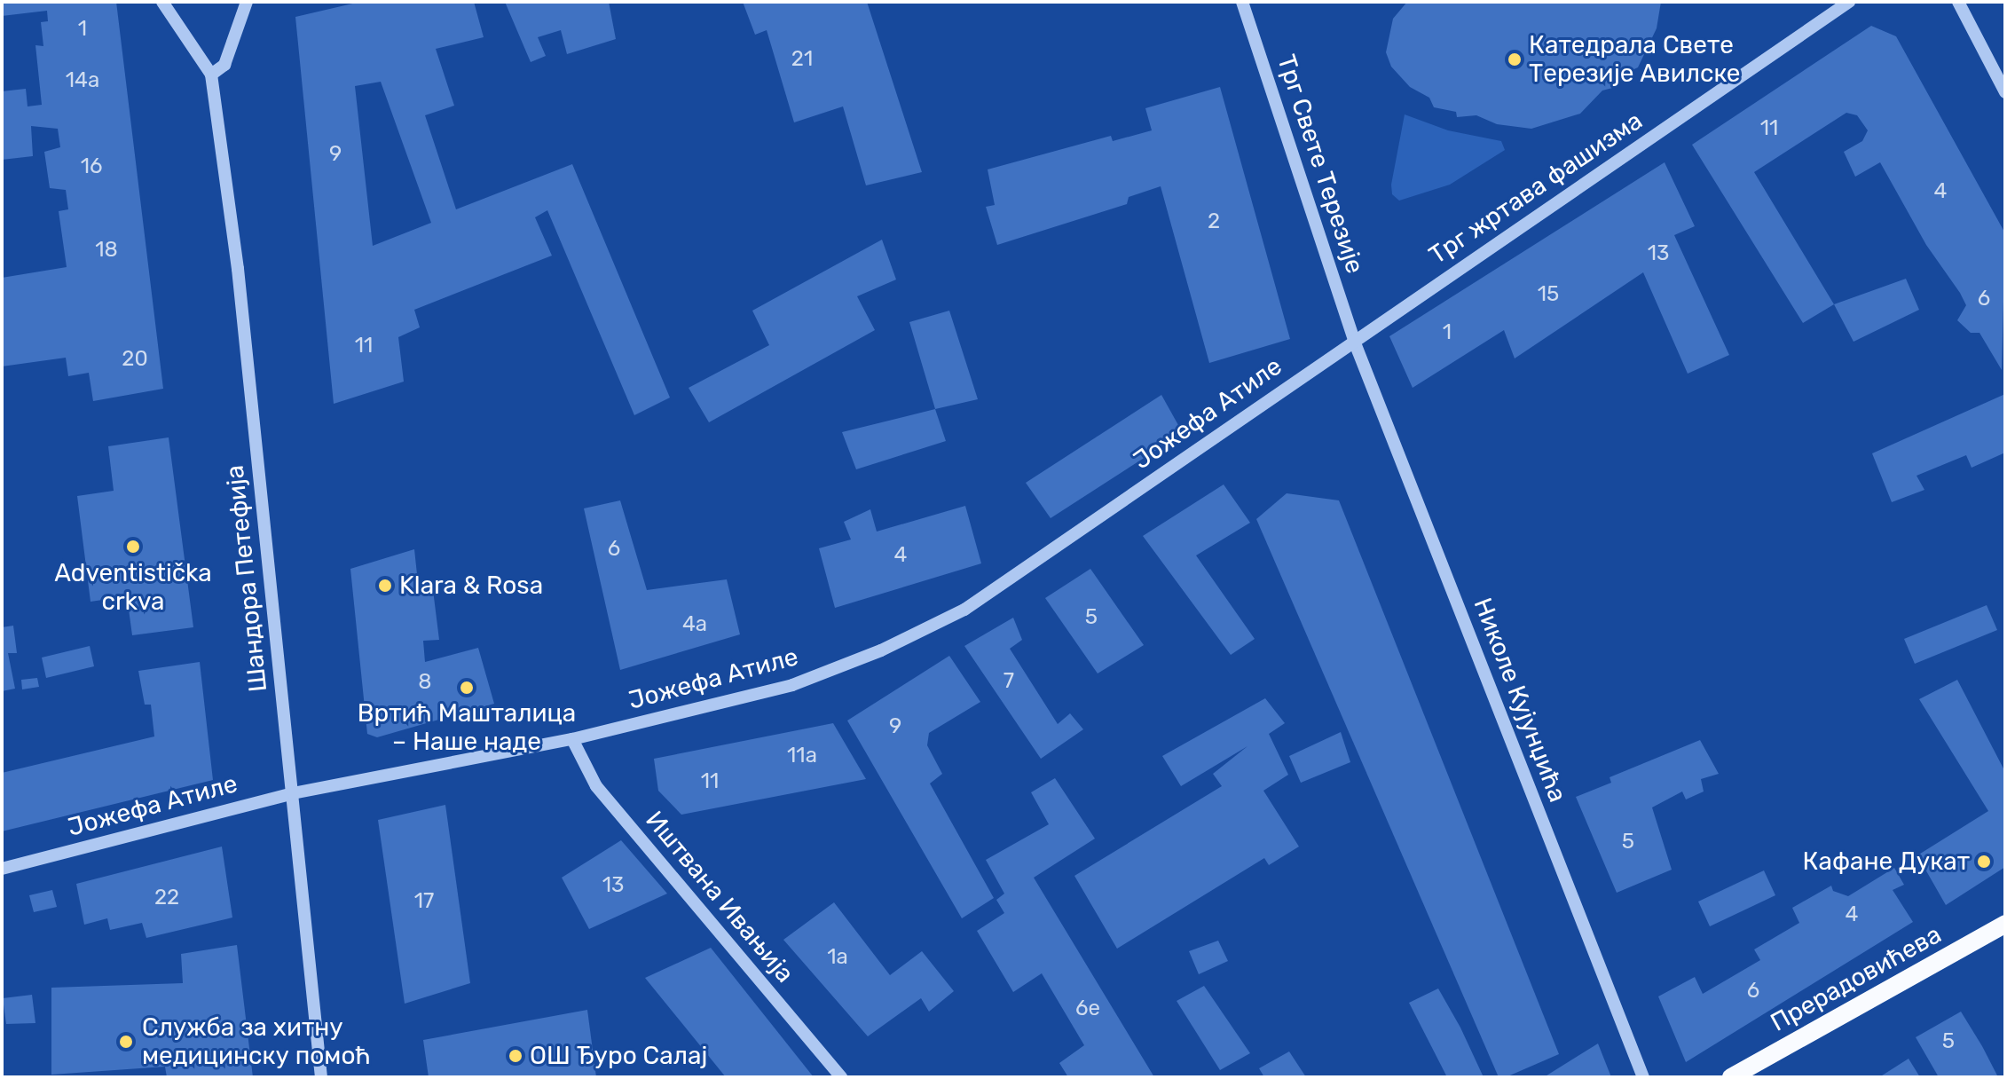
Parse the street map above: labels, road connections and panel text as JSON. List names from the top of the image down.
{
  "streets": {
    "main road": ["Прерадовићева"],
    "street": [
      "Трг Свете Терезије",
      "Трг жртава фашизма",
      "Јожефа Атиле",
      "Шандора Петефија",
      "Николе Кујунџића",
      "Иштвана Ивањија"
    ]
  },
  "crossings": [
    ["Трг Свете Терезије", "Трг жртава фашизма"],
    ["Трг Свете Терезије", "Јожефа Атиле"],
    ["Трг Свете Терезије", "Николе Кујунџића"],
    ["Трг жртава фашизма", "Јожефа Атиле"],
    ["Трг жртава фашизма", "Николе Кујунџића"],
    ["Јожефа Атиле", "Шандора Петефија"],
    ["Јожефа Атиле", "Николе Кујунџића"],
    ["Јожефа Атиле", "Иштвана Ивањија"]
  ],
  "places": [
    "Катедрала Свете Терезије Авилске",
    "Adventistička crkva",
    "Klara & Rosa",
    "Вртић Машталица – Наше наде",
    "Кафане Дукат",
    "Служба за хитну медицинску помоћ",
    "ОШ Ђуро Салај"
  ],
  "house_numbers": [
    "1",
    "21",
    "14a",
    "11",
    "9",
    "16",
    "4",
    "2",
    "18",
    "13",
    "15",
    "6",
    "1",
    "11",
    "20",
    "6",
    "4",
    "5",
    "4a",
    "7",
    "8",
    "9",
    "11a",
    "11",
    "5",
    "13",
    "22",
    "17",
    "4",
    "1a",
    "6",
    "6e",
    "5"
  ]
}
